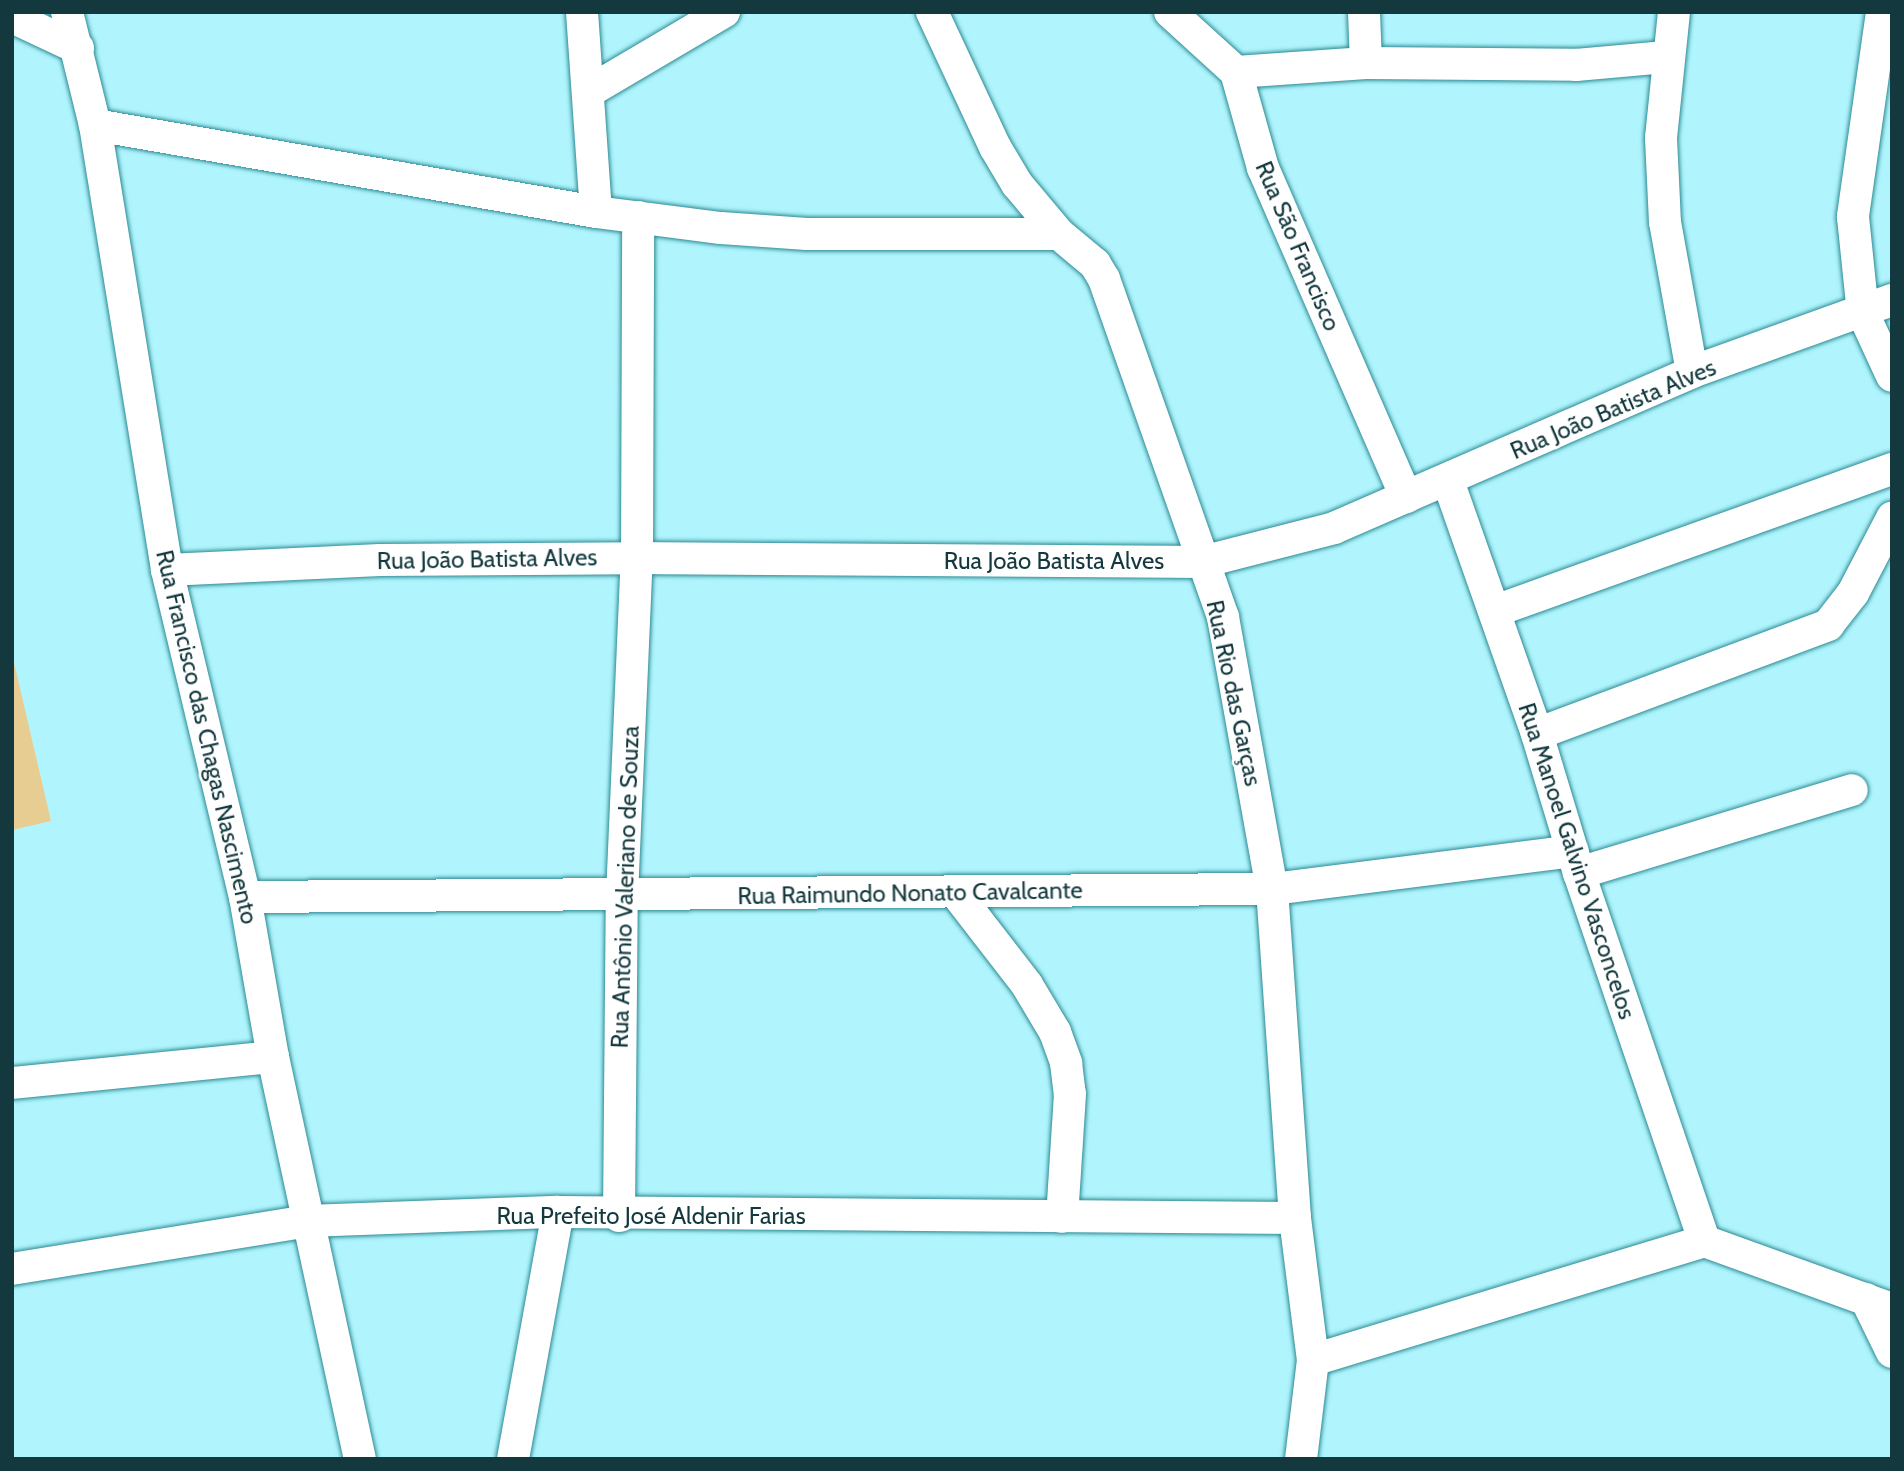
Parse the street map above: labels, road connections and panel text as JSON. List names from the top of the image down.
{
  "streets": {
    "street": [
      "Rua São Francisco",
      "Rua João Batista Alves",
      "Rua Rio das Garças",
      "Rua Francisco das Chagas Nascimento",
      "Rua Manoel Galvino Vasconcelos",
      "Rua Antônio Valeriano de Souza",
      "Rua Raimundo Nonato Cavalcante",
      "Rua Prefeito José Aldenir Farias"
    ]
  },
  "crossings": [
    ["Rua São Francisco", "Rua João Batista Alves"],
    ["Rua João Batista Alves", "Rua Rio das Garças"],
    ["Rua João Batista Alves", "Rua Francisco das Chagas Nascimento"],
    ["Rua João Batista Alves", "Rua Manoel Galvino Vasconcelos"],
    ["Rua João Batista Alves", "Rua Antônio Valeriano de Souza"],
    ["Rua Rio das Garças", "Rua Raimundo Nonato Cavalcante"],
    ["Rua Rio das Garças", "Rua Prefeito José Aldenir Farias"],
    ["Rua Francisco das Chagas Nascimento", "Rua Raimundo Nonato Cavalcante"],
    ["Rua Francisco das Chagas Nascimento", "Rua Prefeito José Aldenir Farias"],
    ["Rua Manoel Galvino Vasconcelos", "Rua Raimundo Nonato Cavalcante"],
    ["Rua Antônio Valeriano de Souza", "Rua Raimundo Nonato Cavalcante"],
    ["Rua Antônio Valeriano de Souza", "Rua Prefeito José Aldenir Farias"]
  ]
}
